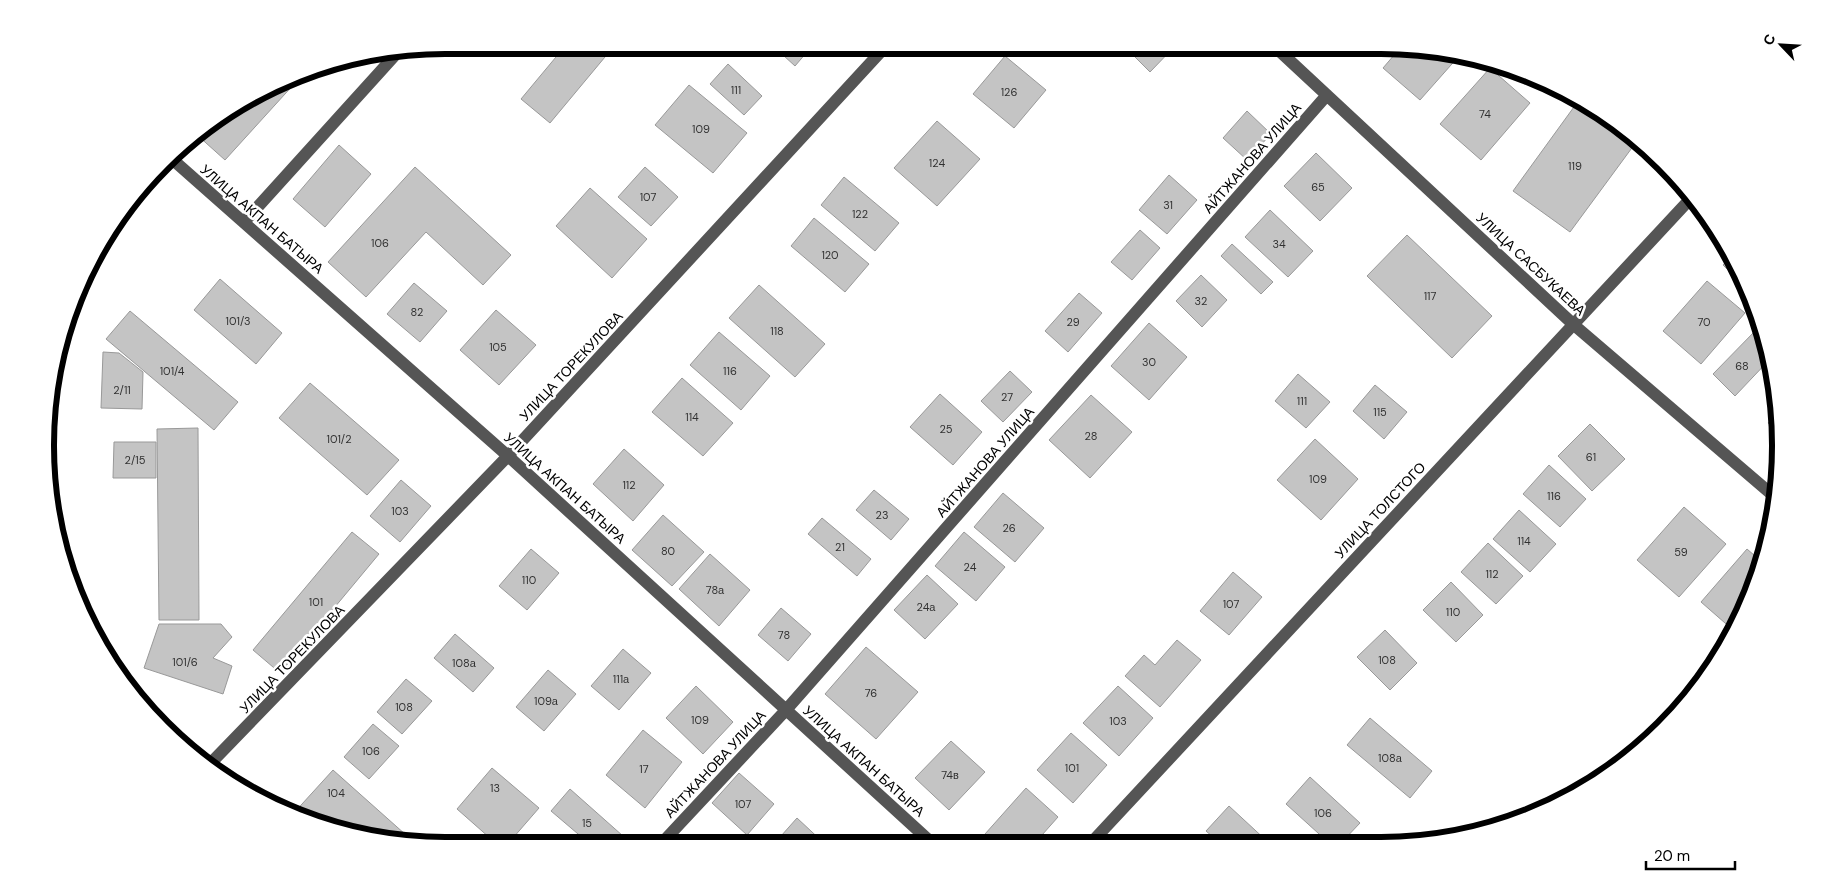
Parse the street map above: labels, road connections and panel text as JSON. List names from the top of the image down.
{
  "streets": {
    "street": [
      "АЙТЖАНОВА УЛИЦА",
      "УЛИЦА АКПАН БАТЫРА",
      "УЛИЦА САСБУКАЕВА",
      "УЛИЦА ТОРЕКУЛОВА",
      "УЛИЦА ТОЛСТОГО"
    ]
  },
  "crossings": [
    ["АЙТЖАНОВА УЛИЦА", "УЛИЦА АКПАН БАТЫРА"],
    ["АЙТЖАНОВА УЛИЦА", "УЛИЦА САСБУКАЕВА"],
    ["УЛИЦА АКПАН БАТЫРА", "УЛИЦА ТОРЕКУЛОВА"],
    ["УЛИЦА САСБУКАЕВА", "УЛИЦА ТОЛСТОГО"]
  ],
  "house_numbers": [
    "111",
    "126",
    "74",
    "109",
    "124",
    "119",
    "65",
    "107",
    "31",
    "122",
    "106",
    "34",
    "120",
    "117",
    "32",
    "82",
    "101/3",
    "29",
    "70",
    "118",
    "105",
    "30",
    "68",
    "101/4",
    "116",
    "2/11",
    "27",
    "111",
    "115",
    "114",
    "25",
    "28",
    "101/2",
    "61",
    "2/15",
    "109",
    "112",
    "116",
    "103",
    "23",
    "26",
    "114",
    "21",
    "80",
    "59",
    "24",
    "112",
    "110",
    "78а",
    "101",
    "107",
    "24а",
    "110",
    "78",
    "108",
    "101/6",
    "108а",
    "111а",
    "76",
    "109а",
    "108",
    "109",
    "103",
    "106",
    "108а",
    "101",
    "17",
    "74в",
    "13",
    "104",
    "107",
    "106",
    "15"
  ],
  "scale_bar": "20 m",
  "north": "top left"
}
